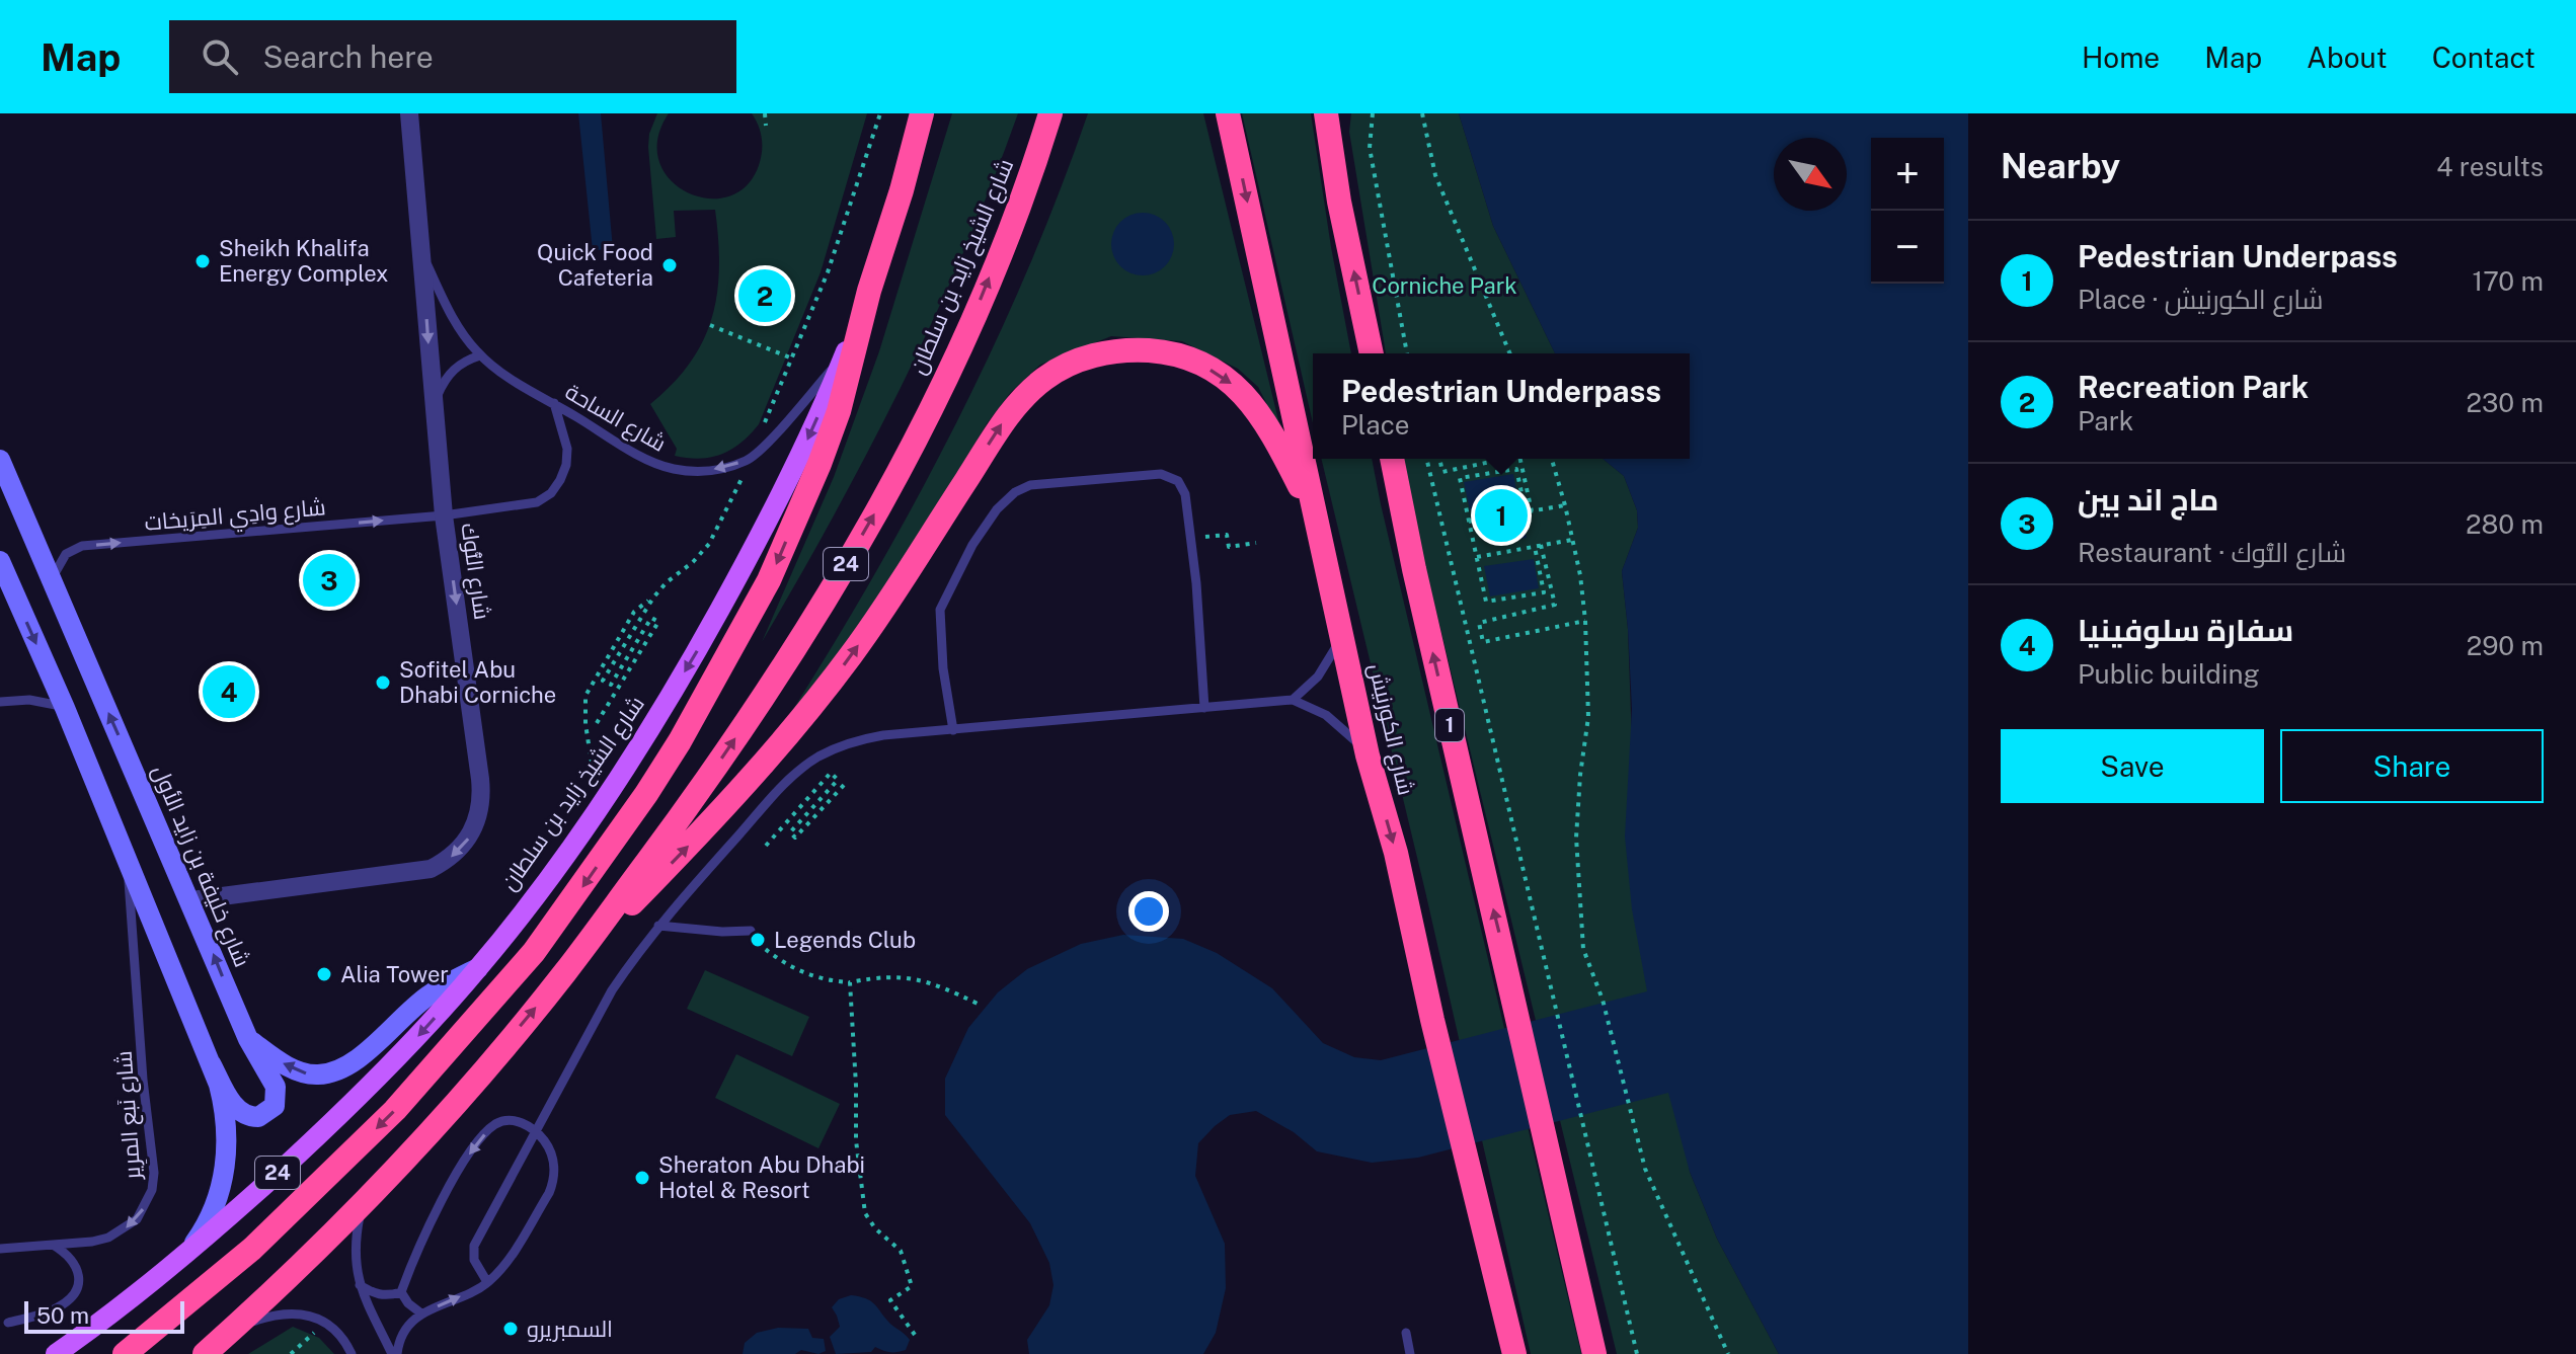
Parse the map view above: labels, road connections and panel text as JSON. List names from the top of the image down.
{
  "streets": {
    "highway": [
      "شارع الشيخ زايد بن سلطان",
      "24",
      "1",
      "شارع الكورنيش"
    ],
    "main road": ["شارع خليفة بن زايد الأول"],
    "street": ["شارع التُّوك"],
    "lane": ["شارع الساحة", "شارع وادِي المِرَيخات", "شارع نَبع المرِير"]
  },
  "crossings": [
    ["شارع الشيخ زايد بن سلطان", "شارع الساحة"],
    ["شارع الساحة", "شارع وادِي المِرَيخات"],
    ["شارع الساحة", "شارع التُّوك"],
    ["شارع وادِي المِرَيخات", "شارع التُّوك"],
    ["شارع وادِي المِرَيخات", "شارع خليفة بن زايد الأول"],
    ["شارع التُّوك", "شارع خليفة بن زايد الأول"]
  ],
  "one_way": ["شارع الساحة", "شارع وادِي المِرَيخات", "شارع نَبع المرِير"],
  "parks": ["Corniche Park"],
  "places": [
    "Sheikh Khalifa Energy Complex",
    "Quick Food Cafeteria",
    "Sofitel Abu Dhabi Corniche",
    "Legends Club",
    "Alia Tower",
    "Sheraton Abu Dhabi Hotel & Resort",
    "السمبريرو"
  ],
  "scale_bar": "50 m",
  "north": "bottom right",
  "page": {
    "header": "Map",
    "search": "Search here",
    "nav": [
      "Home",
      "Map",
      "About",
      "Contact"
    ],
    "heading": ["Nearby", "4 results"],
    "map_buttons": ["+", "−"],
    "list": [
      {
        "mark": "1",
        "name": "Pedestrian Underpass",
        "note": "Place · شارع الكورنيش",
        "value": "170 m"
      },
      {
        "mark": "2",
        "name": "Recreation Park",
        "note": "Park",
        "value": "230 m"
      },
      {
        "mark": "3",
        "name": "ماج اند بين",
        "note": "Restaurant · شارع التُّوك",
        "value": "280 m"
      },
      {
        "mark": "4",
        "name": "سفارة سلوفينيا",
        "note": "Public building",
        "value": "290 m"
      }
    ],
    "pins": [
      "2",
      "1",
      "3",
      "4"
    ],
    "popup": ["Pedestrian Underpass", "Place"],
    "buttons": ["Save", "Share"],
    "scale": "50 m"
  }
}
